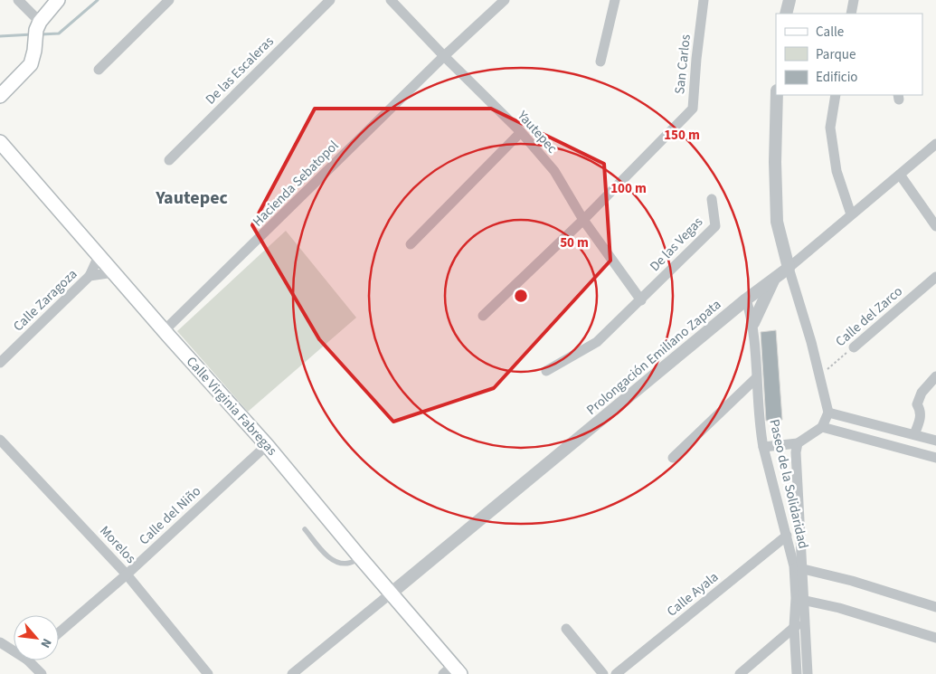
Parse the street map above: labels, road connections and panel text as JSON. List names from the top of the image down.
{
  "streets": {
    "main road": ["Calle Virginia Fabregas"],
    "street": [
      "San Carlos",
      "De las Escaleras",
      "Yautepec",
      "Hacienda Sebatopol",
      "De las Vegas",
      "Calle Zaragoza",
      "Calle del Zarco",
      "Prolongación Emiliano Zapata",
      "Paseo de la Solidaridad",
      "Calle del Niño",
      "Morelos",
      "Calle Ayala"
    ]
  },
  "crossings": [
    ["San Carlos", "Yautepec"],
    ["Yautepec", "Hacienda Sebatopol"],
    ["Yautepec", "De las Vegas"],
    ["Hacienda Sebatopol", "Calle Virginia Fabregas"],
    ["Calle Zaragoza", "Calle Virginia Fabregas"],
    ["Prolongación Emiliano Zapata", "Calle Virginia Fabregas"],
    ["Prolongación Emiliano Zapata", "Paseo de la Solidaridad"],
    ["Calle Virginia Fabregas", "Calle del Niño"],
    ["Paseo de la Solidaridad", "Calle Ayala"],
    ["Calle del Niño", "Morelos"]
  ],
  "districts": ["Yautepec"],
  "legend": ["Calle", "Parque", "Edificio"],
  "north": "bottom right",
  "rings": ["150 m", "100 m", "50 m"]
}
